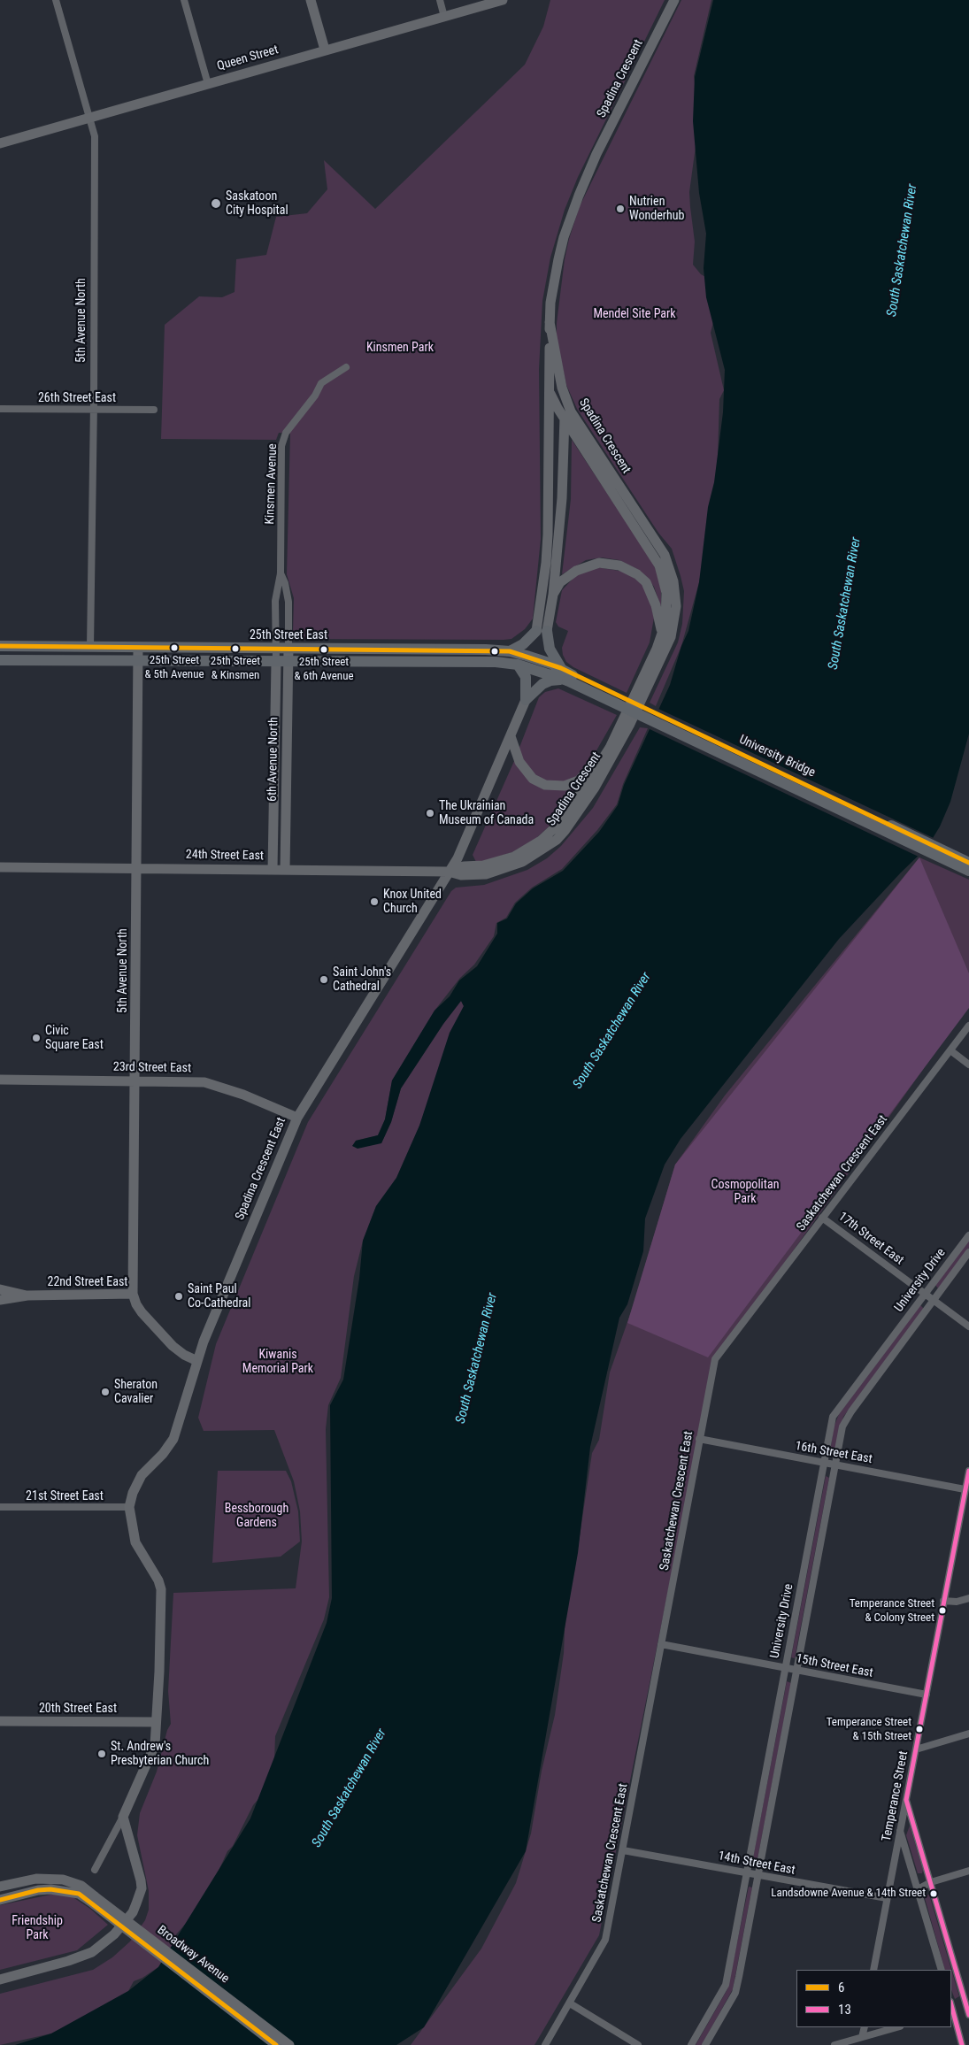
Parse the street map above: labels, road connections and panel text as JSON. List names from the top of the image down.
{
  "streets": {
    "main road": ["25th Street East", "University Bridge"],
    "street": [
      "Queen Street",
      "Spadina Crescent",
      "5th Avenue North",
      "26th Street East",
      "Kinsmen Avenue",
      "6th Avenue North",
      "24th Street East",
      "23rd Street East",
      "Spadina Crescent East",
      "Saskatchewan Crescent East",
      "17th Street East",
      "University Drive",
      "22nd Street East",
      "16th Street East",
      "21st Street East",
      "15th Street East",
      "20th Street East",
      "Temperance Street",
      "14th Street East",
      "Broadway Avenue"
    ]
  },
  "crossings": [
    ["Queen Street", "5th Avenue North"],
    ["Spadina Crescent", "24th Street East"],
    ["Spadina Crescent", "Spadina Crescent East"],
    ["5th Avenue North", "26th Street East"],
    ["5th Avenue North", "25th Street East"],
    ["5th Avenue North", "24th Street East"],
    ["5th Avenue North", "23rd Street East"],
    ["5th Avenue North", "22nd Street East"],
    ["Kinsmen Avenue", "25th Street East"],
    ["Kinsmen Avenue", "6th Avenue North"],
    ["25th Street East", "University Bridge"],
    ["25th Street East", "6th Avenue North"],
    ["6th Avenue North", "24th Street East"],
    ["24th Street East", "Spadina Crescent East"],
    ["23rd Street East", "Spadina Crescent East"],
    ["Spadina Crescent East", "22nd Street East"],
    ["Spadina Crescent East", "21st Street East"],
    ["Spadina Crescent East", "20th Street East"],
    ["Saskatchewan Crescent East", "17th Street East"],
    ["Saskatchewan Crescent East", "16th Street East"],
    ["Saskatchewan Crescent East", "15th Street East"],
    ["Saskatchewan Crescent East", "14th Street East"],
    ["17th Street East", "University Drive"],
    ["University Drive", "16th Street East"],
    ["University Drive", "15th Street East"],
    ["University Drive", "14th Street East"],
    ["16th Street East", "Temperance Street"],
    ["15th Street East", "Temperance Street"],
    ["Temperance Street", "14th Street East"]
  ],
  "water": ["South Saskatchewan River"],
  "parks": [
    "Mendel Site Park",
    "Kinsmen Park",
    "Cosmopolitan Park",
    "Kiwanis Memorial Park",
    "Bessborough Gardens",
    "Friendship Park"
  ],
  "places": [
    "Saskatoon City Hospital",
    "Nutrien Wonderhub",
    "25th Street & 5th Avenue",
    "25th Street & Kinsmen",
    "25th Street & 6th Avenue",
    "The Ukrainian Museum of Canada",
    "Knox United Church",
    "Saint John's Cathedral",
    "Civic Square East",
    "Saint Paul Co-Cathedral",
    "Sheraton Cavalier",
    "Temperance Street & Colony Street",
    "Temperance Street & 15th Street",
    "St. Andrew's Presbyterian Church",
    "Landsdowne Avenue & 14th Street"
  ],
  "lines": ["transit line 6", "transit line 13"],
  "legend": ["6", "13"]
}
